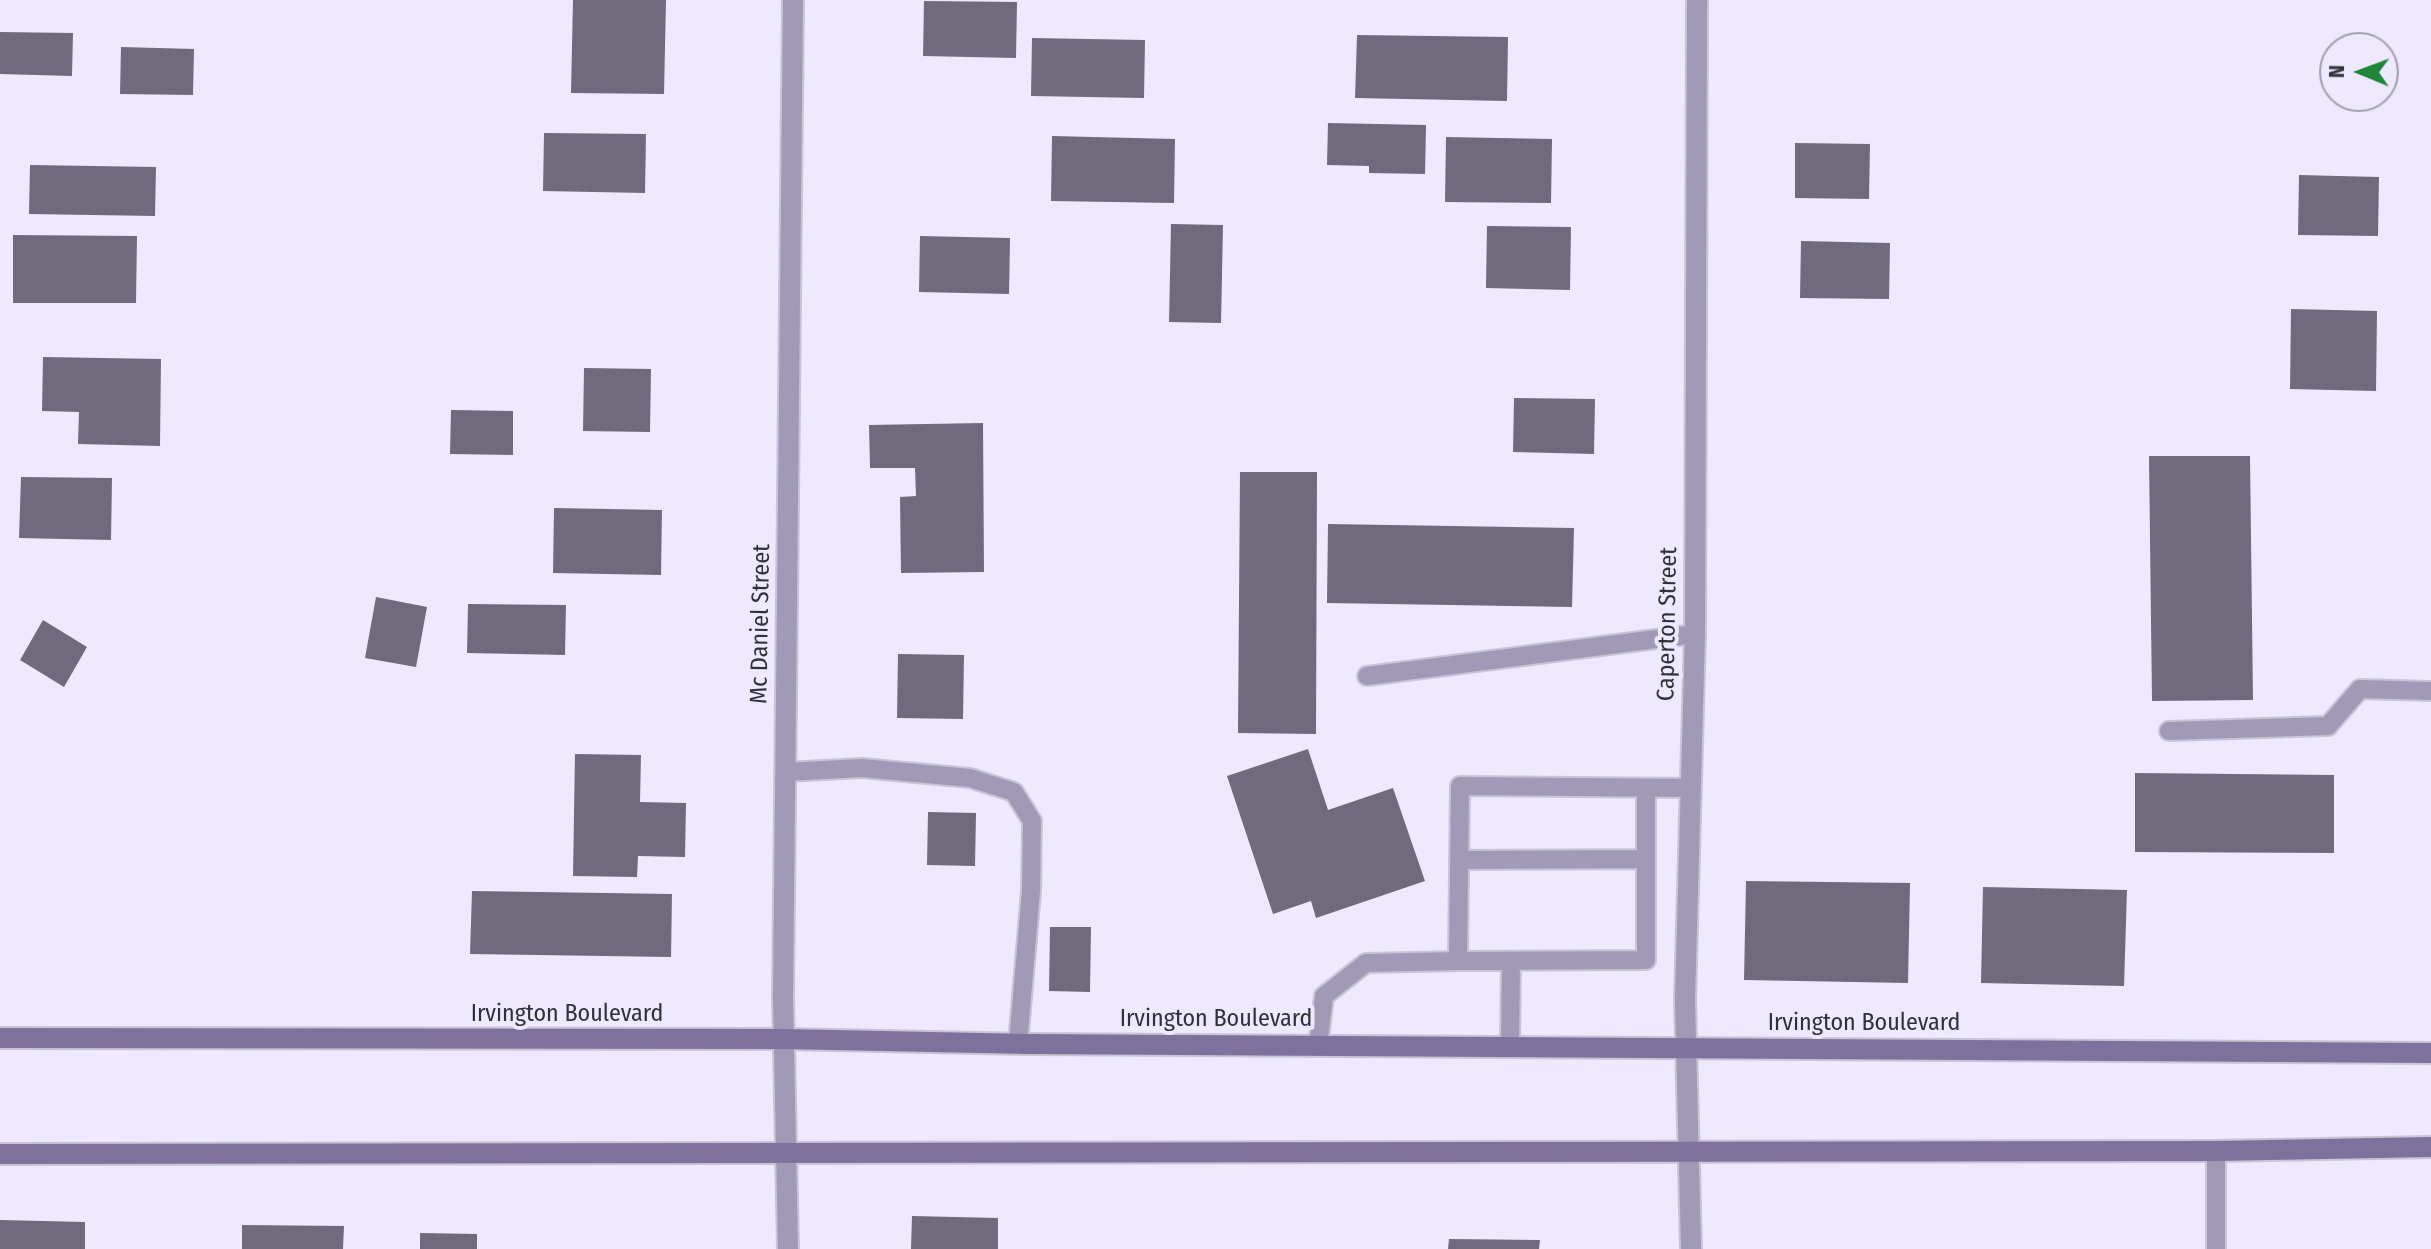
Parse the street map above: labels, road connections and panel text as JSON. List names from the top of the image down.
{
  "streets": {
    "main road": ["Irvington Boulevard"],
    "street": ["Mc Daniel Street", "Caperton Street"]
  },
  "crossings": [
    ["Mc Daniel Street", "Irvington Boulevard"],
    ["Caperton Street", "Irvington Boulevard"]
  ],
  "north": "left"
}
